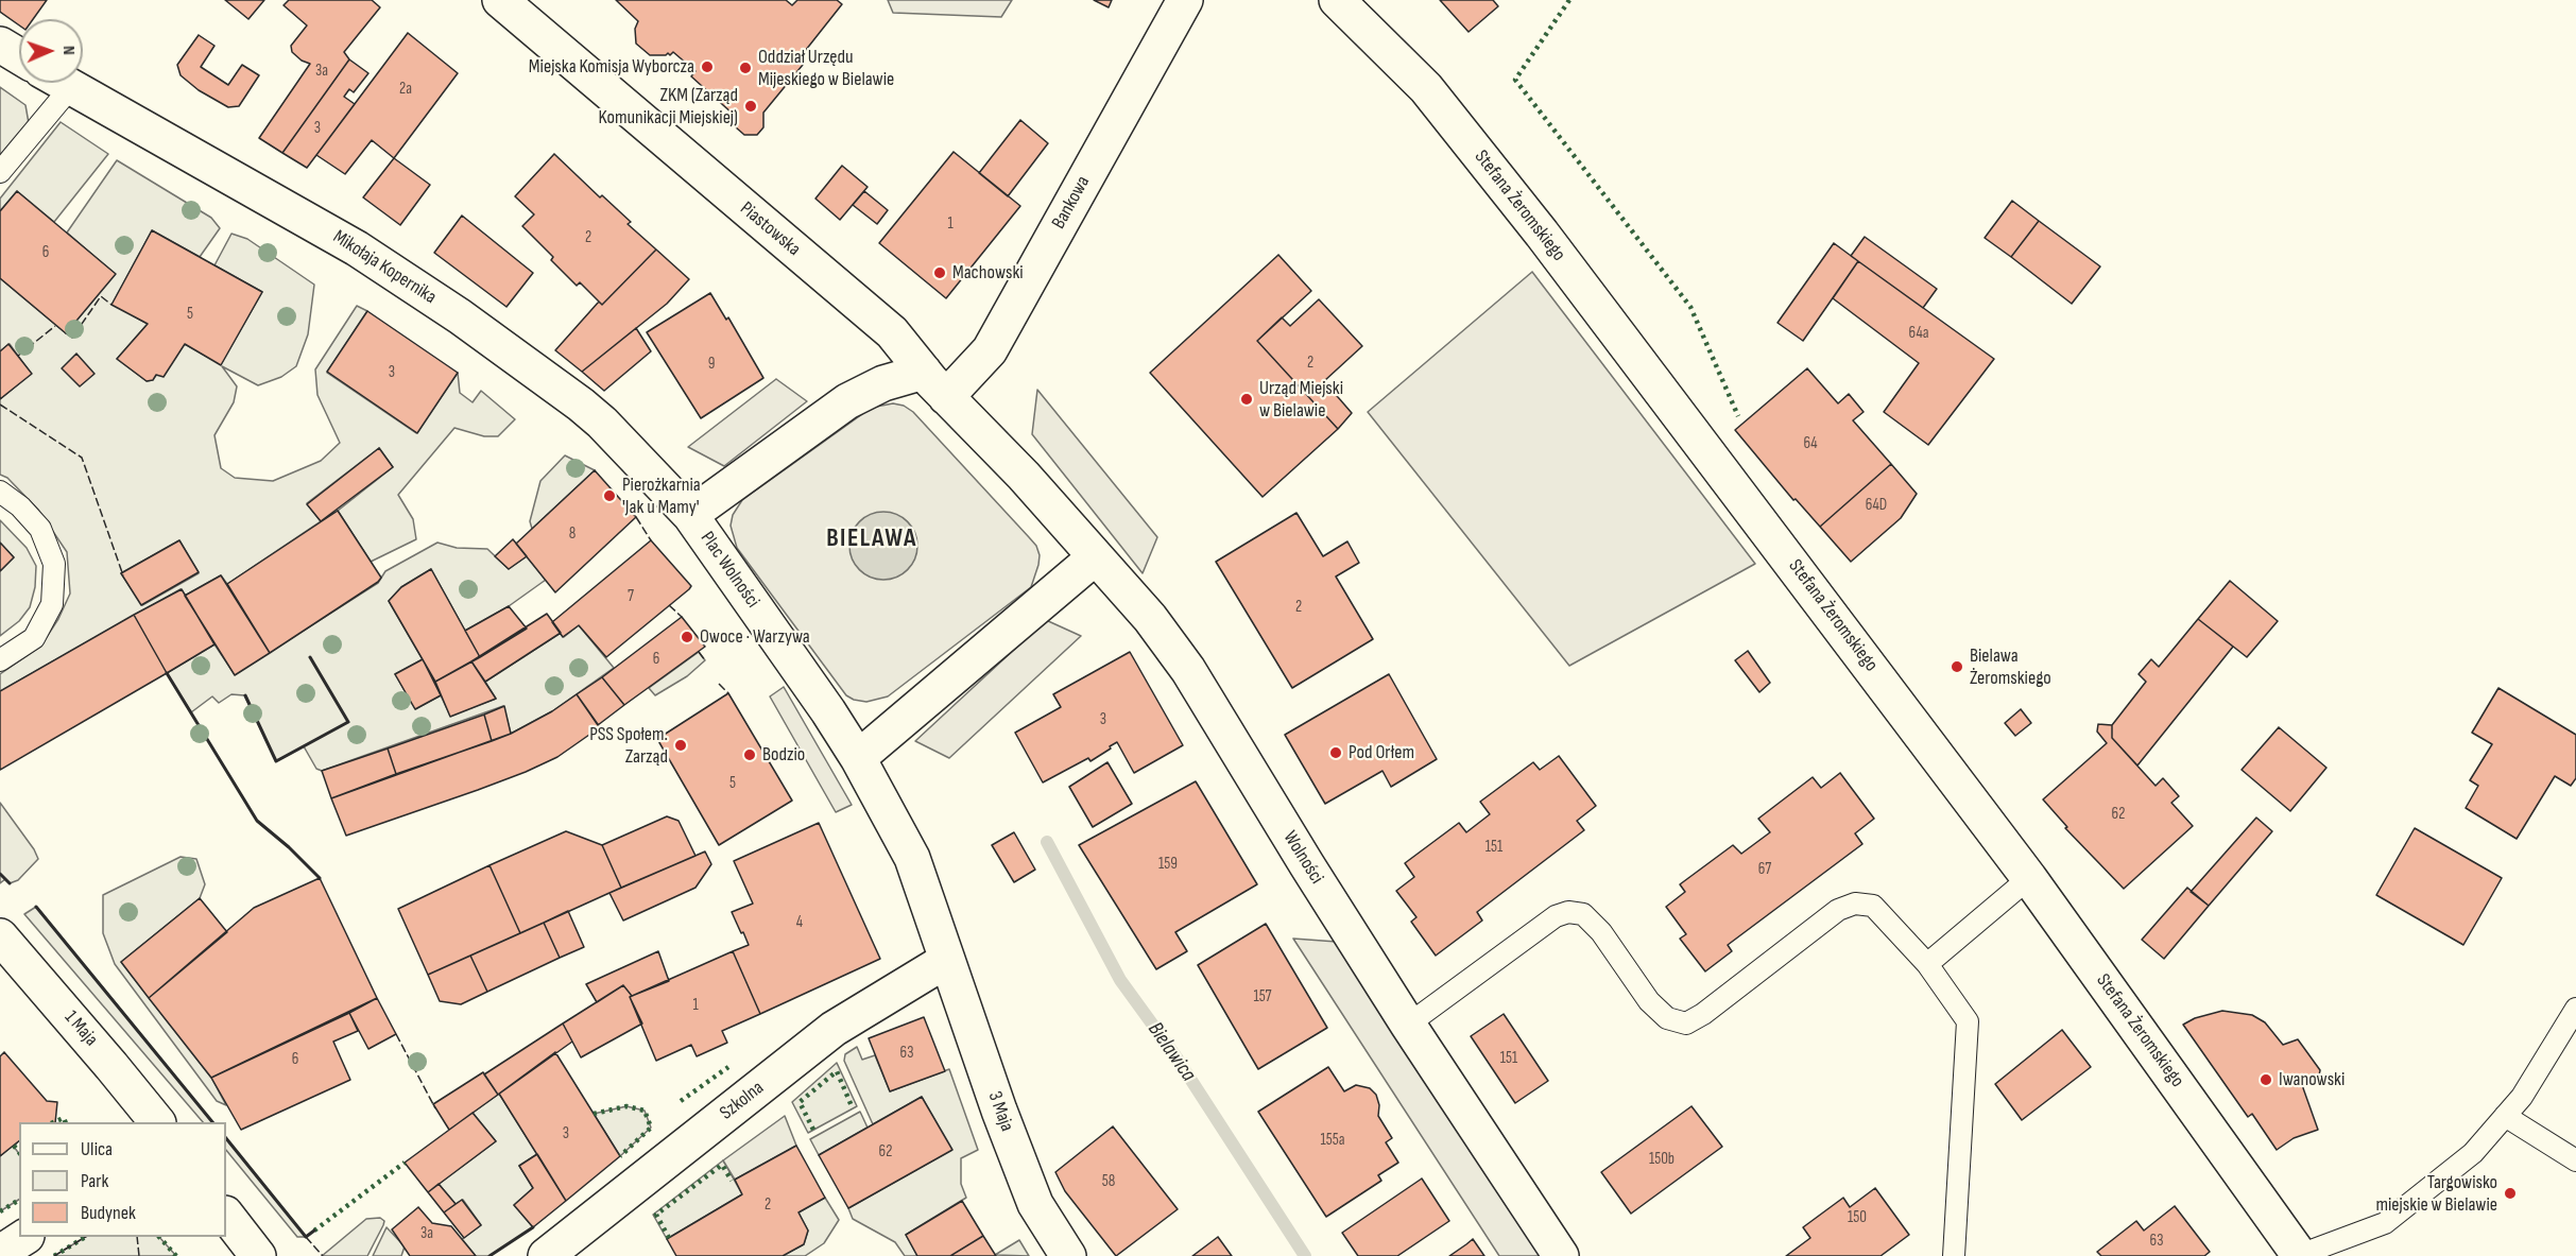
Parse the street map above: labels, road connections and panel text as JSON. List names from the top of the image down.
{
  "streets": {
    "street": [
      "Bankowa",
      "Stefana Żeromskiego",
      "Piastowska",
      "Mikołaja Kopernika",
      "Plac Wolności",
      "Wolności",
      "1 Maja",
      "Szkolna",
      "3 Maja"
    ]
  },
  "crossings": [
    ["Bankowa", "Piastowska"],
    ["Bankowa", "Plac Wolności"],
    ["Piastowska", "Plac Wolności"],
    ["Piastowska", "Wolności"],
    ["Mikołaja Kopernika", "Plac Wolności"],
    ["Plac Wolności", "Szkolna"],
    ["Plac Wolności", "3 Maja"],
    ["Szkolna", "3 Maja"]
  ],
  "districts": ["BIELAWA"],
  "water": ["Bielawica"],
  "places": [
    "Miejska Komisja Wyborcza",
    "Oddział Urzędu Mijeskiego w Bielawie",
    "ZKM (Zarząd Komunikacji Miejskiej)",
    "Machowski",
    "Urząd Miejski w Bielawie",
    "Pierożkarnia 'Jak u Mamy'",
    "Owoce · Warzywa",
    "Bielawa Żeromskiego",
    "PSS Społem. Zarząd",
    "Pod Orłem",
    "Bodzio",
    "Iwanowski",
    "Targowisko miejskie w Bielawie"
  ],
  "house_numbers": [
    "3a",
    "2a",
    "3",
    "1",
    "2",
    "6",
    "5",
    "64a",
    "2",
    "9",
    "3",
    "64",
    "64D",
    "8",
    "7",
    "2",
    "6",
    "3",
    "5",
    "62",
    "151",
    "159",
    "67",
    "4",
    "157",
    "1",
    "63",
    "151",
    "6",
    "3",
    "155a",
    "62",
    "150b",
    "58",
    "2",
    "150",
    "3a",
    "63"
  ],
  "legend": ["Ulica", "Park", "Budynek"],
  "north": "right"
}
